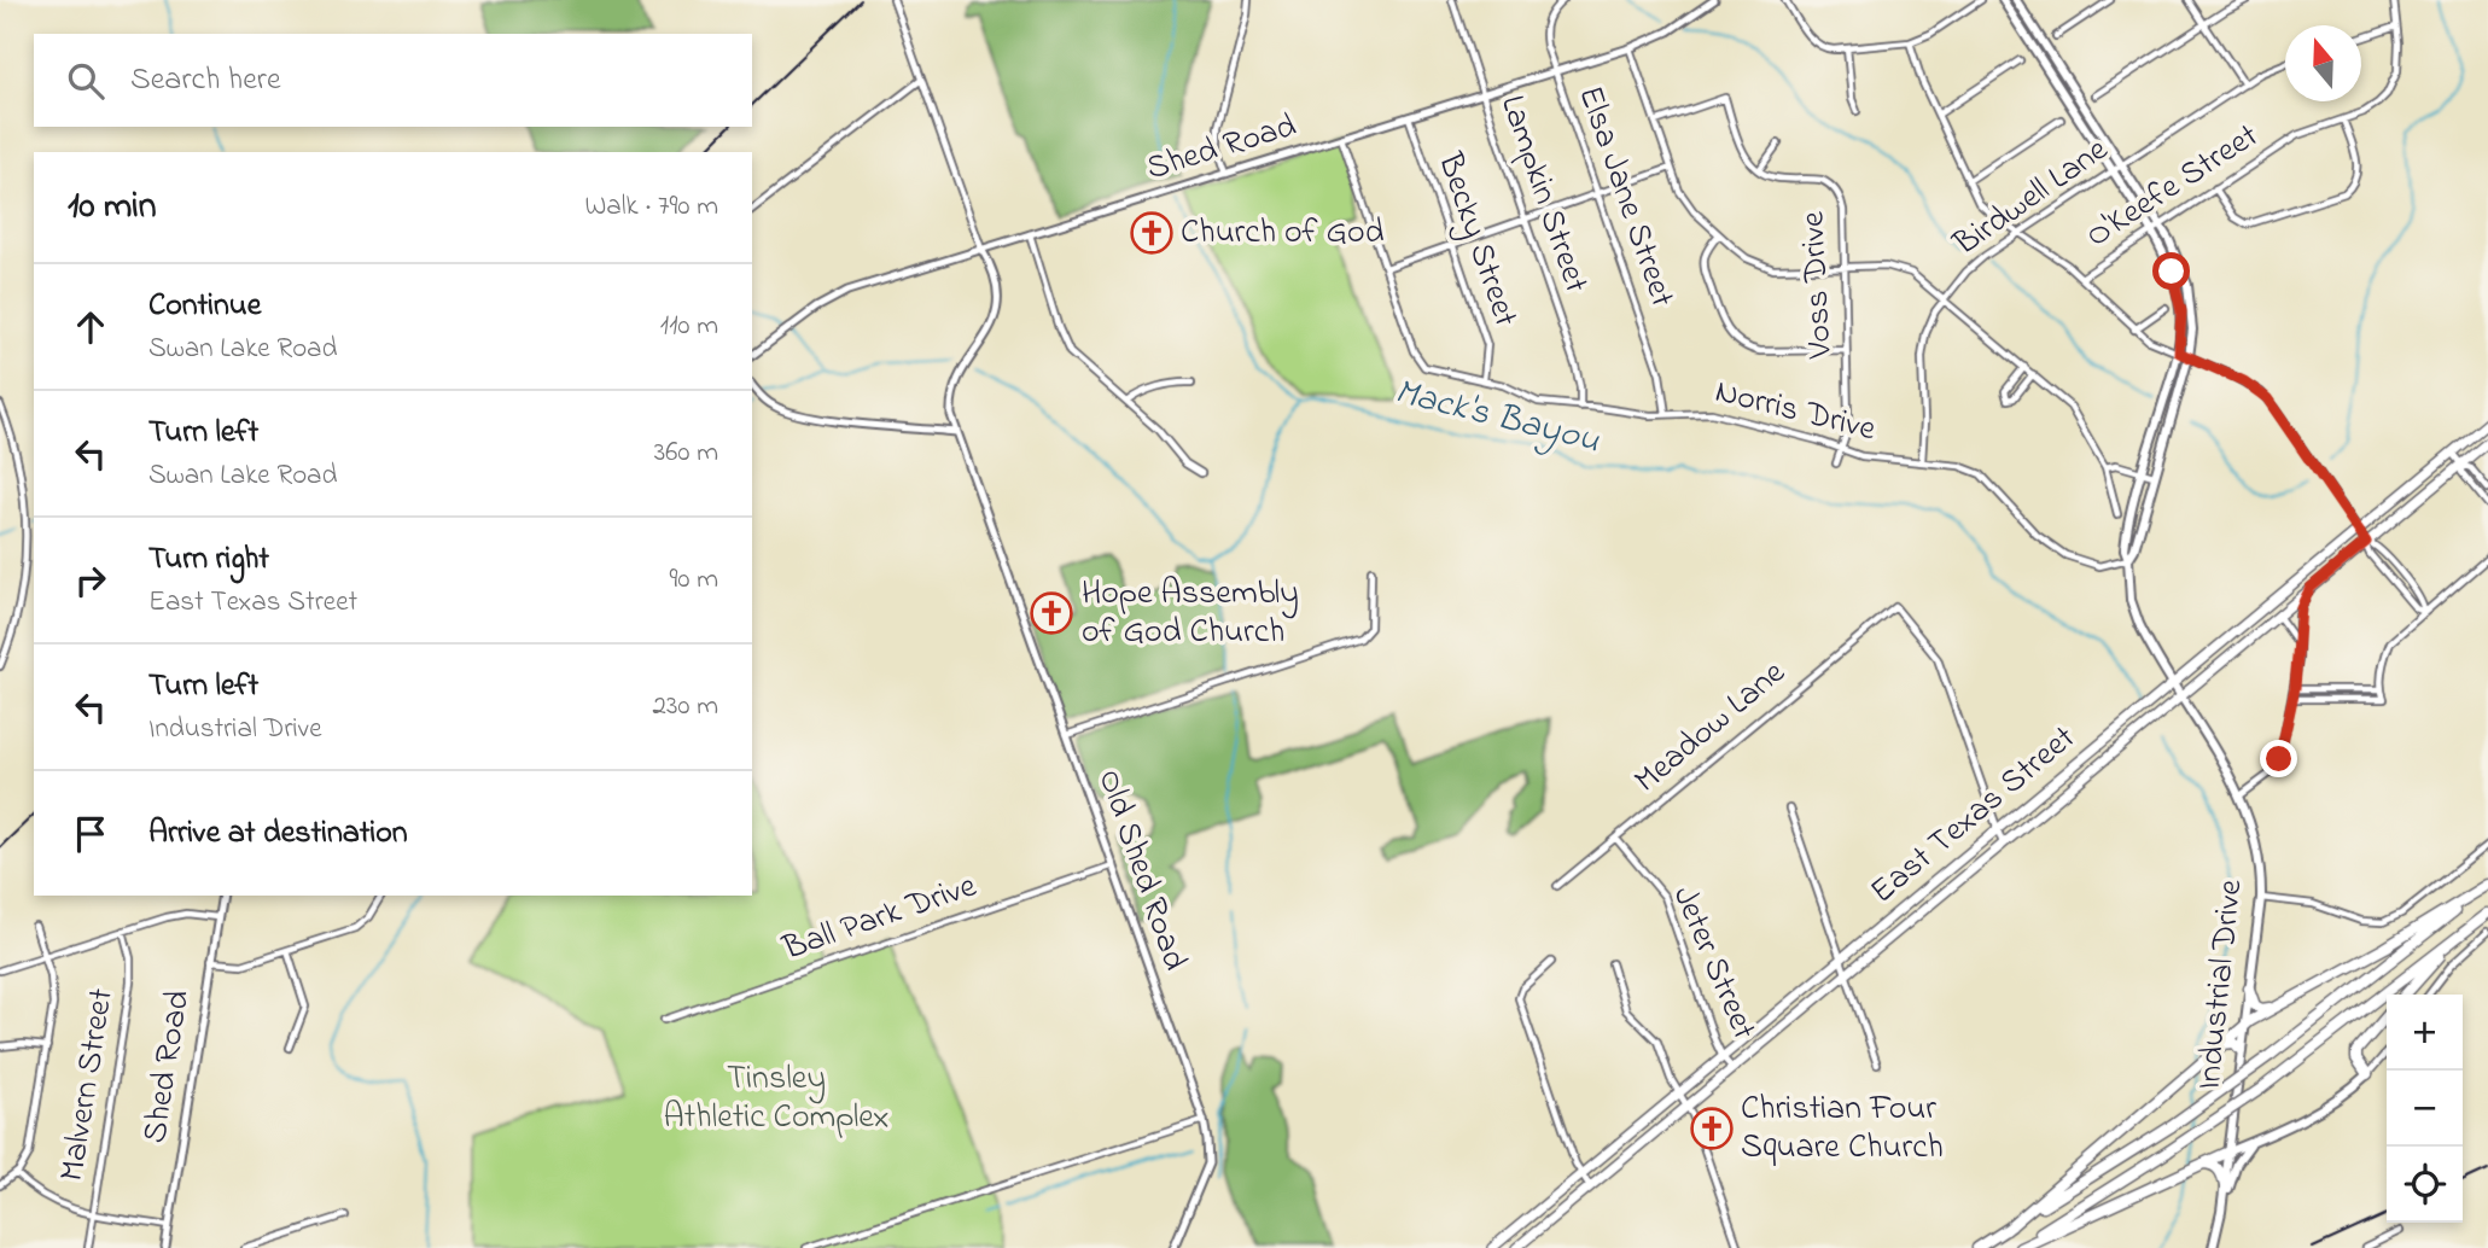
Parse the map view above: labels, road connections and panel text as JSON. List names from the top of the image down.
{
  "streets": {
    "main road": ["East Texas Street", "Industrial Drive"],
    "street": [
      "Shed Road",
      "O'Keefe Street",
      "Lampkin Street",
      "Elsa Jane Street",
      "Birdwell Lane",
      "Becky Street",
      "Voss Drive",
      "Norris Drive",
      "Meadow Lane",
      "Old Shed Road",
      "Ball Park Drive",
      "Jeter Street",
      "Malvern Street"
    ]
  },
  "crossings": [
    ["Shed Road", "Lampkin Street"],
    ["Shed Road", "Elsa Jane Street"],
    ["Shed Road", "Becky Street"],
    ["Shed Road", "Old Shed Road"],
    ["O'Keefe Street", "Industrial Drive"],
    ["Lampkin Street", "Norris Drive"],
    ["Elsa Jane Street", "Norris Drive"],
    ["Birdwell Lane", "Norris Drive"],
    ["Birdwell Lane", "Industrial Drive"],
    ["Becky Street", "Norris Drive"],
    ["Voss Drive", "Norris Drive"],
    ["Norris Drive", "Industrial Drive"],
    ["Meadow Lane", "East Texas Street"],
    ["Meadow Lane", "Jeter Street"],
    ["East Texas Street", "Jeter Street"],
    ["East Texas Street", "Industrial Drive"],
    ["Old Shed Road", "Ball Park Drive"]
  ],
  "water": ["Mack's Bayou"],
  "parks": ["Tinsley Athletic Complex"],
  "places": {
    "church": ["Church of God", "Hope Assembly of God Church", "Christian Four Square Church"]
  },
  "north": "top",
  "page": {
    "search": "Search here",
    "heading": ["10 min", "Walk · 790 m"],
    "list": [
      ["Continue", "Swan Lake Road", "110 m"],
      ["Turn left", "Swan Lake Road", "360 m"],
      ["Turn right", "East Texas Street", "90 m"],
      ["Turn left", "Industrial Drive", "230 m"],
      "Arrive at destination"
    ],
    "map_buttons": ["+", "−"]
  }
}
